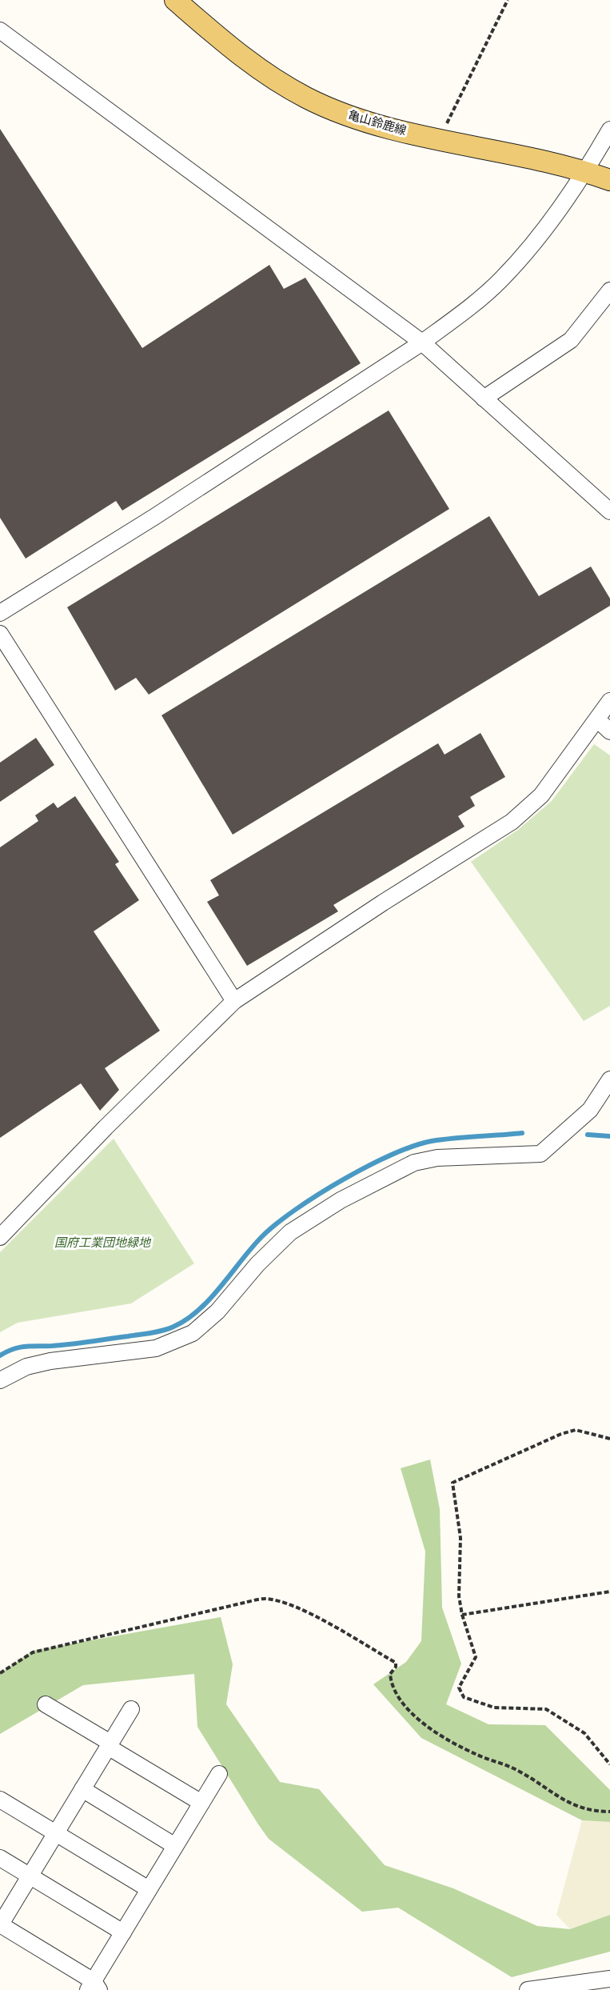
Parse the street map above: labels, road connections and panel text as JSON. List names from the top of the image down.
{
  "streets": {
    "main road": ["亀山鈴鹿線"]
  },
  "parks": ["国府工業団地緑地"]
}
